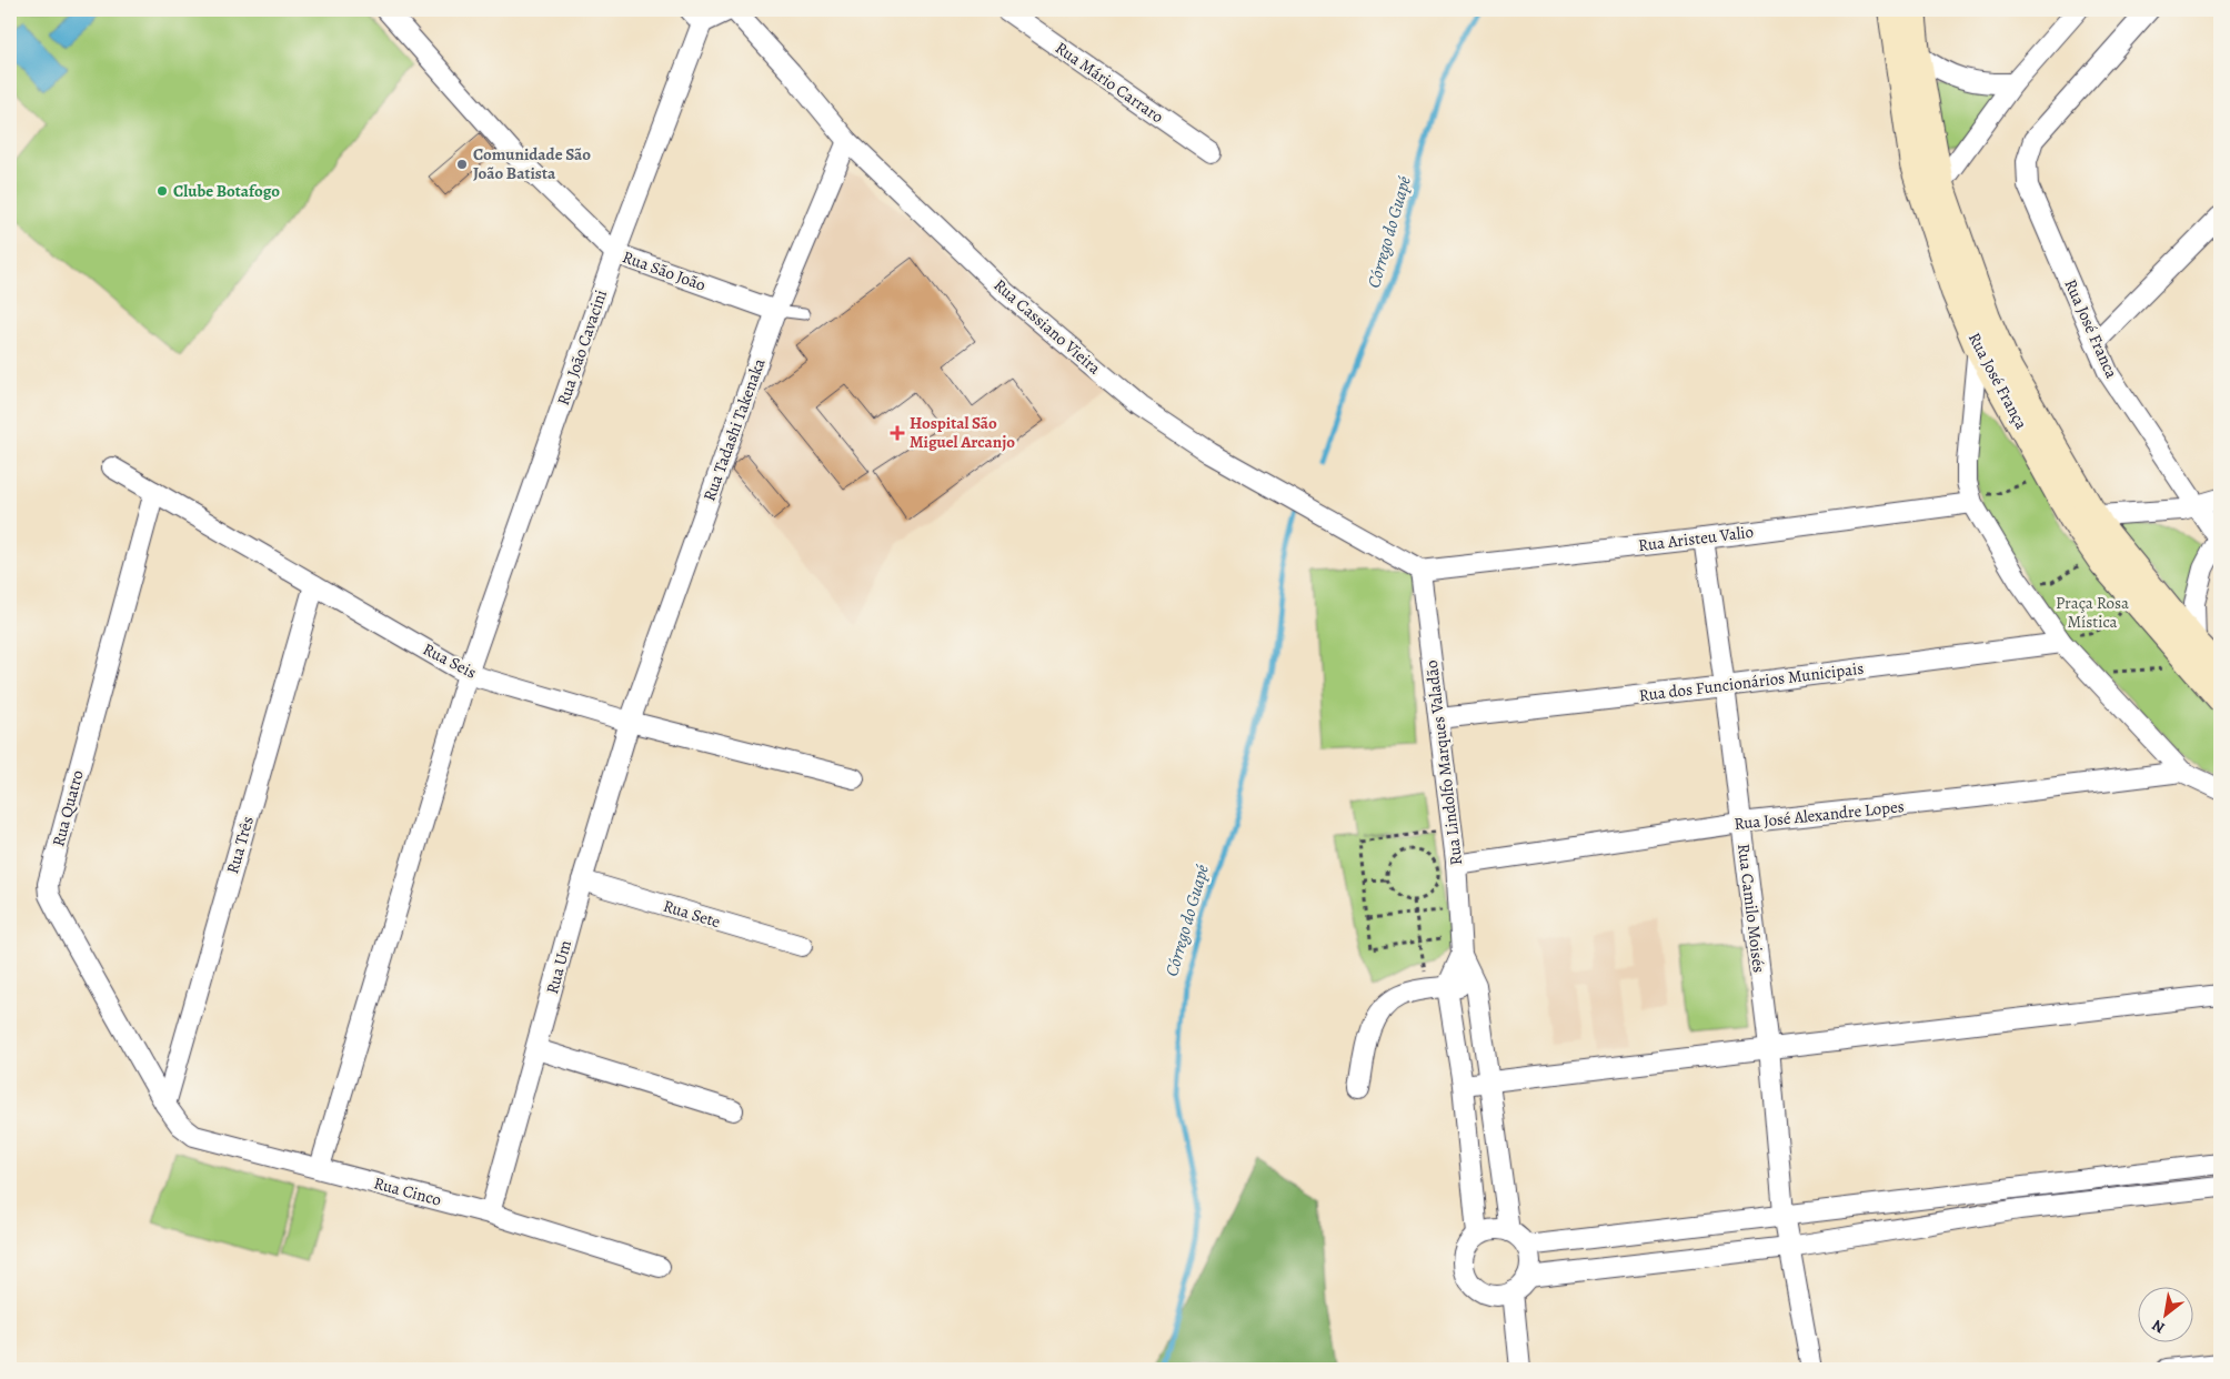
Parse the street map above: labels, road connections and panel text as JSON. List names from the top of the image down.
{
  "streets": {
    "main road": ["Rua José França"],
    "street": [
      "Rua Mário Carraro",
      "Rua São João",
      "Rua Cassiano Vieira",
      "Rua José Franca",
      "Rua João Cavacini",
      "Rua Tadashi Takenaka",
      "Rua Aristeu Valio",
      "Rua Seis",
      "Rua dos Funcionários Municipais",
      "Rua Lindolfo Marques Valadão",
      "Rua Quatro",
      "Rua José Alexandre Lopes",
      "Rua Três",
      "Rua Camilo Moisés",
      "Rua Sete",
      "Rua Um",
      "Rua Cinco"
    ]
  },
  "crossings": [
    ["Rua São João", "Rua João Cavacini"],
    ["Rua São João", "Rua Tadashi Takenaka"],
    ["Rua Cassiano Vieira", "Rua João Cavacini"],
    ["Rua Cassiano Vieira", "Rua Tadashi Takenaka"],
    ["Rua Cassiano Vieira", "Rua Aristeu Valio"],
    ["Rua Cassiano Vieira", "Rua Lindolfo Marques Valadão"],
    ["Rua João Cavacini", "Rua Seis"],
    ["Rua João Cavacini", "Rua Cinco"],
    ["Rua Tadashi Takenaka", "Rua Seis"],
    ["Rua Tadashi Takenaka", "Rua Um"],
    ["Rua Aristeu Valio", "Rua Lindolfo Marques Valadão"],
    ["Rua Aristeu Valio", "Rua Camilo Moisés"],
    ["Rua Seis", "Rua Quatro"],
    ["Rua Seis", "Rua Três"],
    ["Rua Seis", "Rua Um"],
    ["Rua dos Funcionários Municipais", "Rua Lindolfo Marques Valadão"],
    ["Rua dos Funcionários Municipais", "Rua Camilo Moisés"],
    ["Rua Lindolfo Marques Valadão", "Rua José Alexandre Lopes"],
    ["Rua Quatro", "Rua Três"],
    ["Rua Quatro", "Rua Cinco"],
    ["Rua José Alexandre Lopes", "Rua Camilo Moisés"],
    ["Rua Três", "Rua Cinco"],
    ["Rua Sete", "Rua Um"],
    ["Rua Um", "Rua Cinco"]
  ],
  "water": ["Córrego do Guapé"],
  "parks": ["Praça Rosa Mística"],
  "places": {
    "other": ["Comunidade São João Batista", "Clube Botafogo"],
    "health": ["Hospital São Miguel Arcanjo"]
  },
  "north": "bottom left"
}
